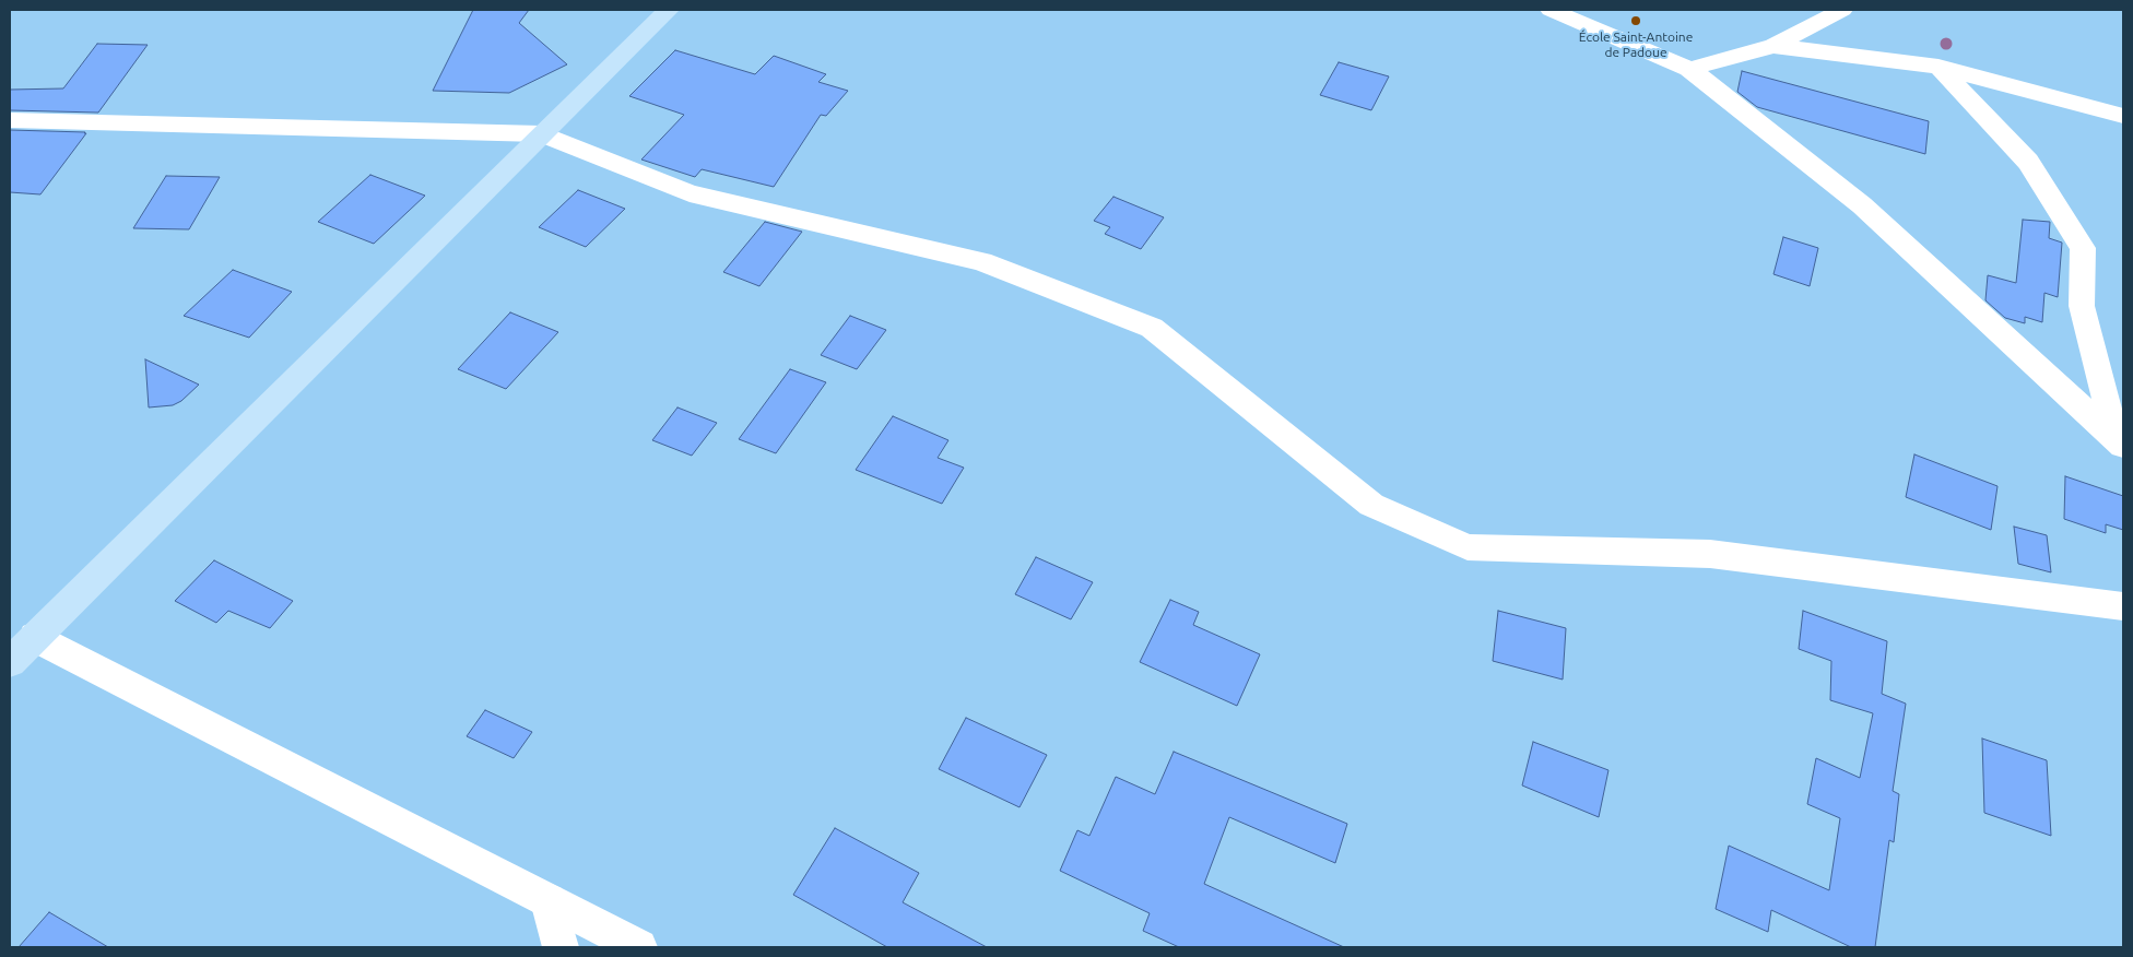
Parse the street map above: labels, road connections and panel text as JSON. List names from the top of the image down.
{
  "places": ["École Saint-Antoine de Padoue"]
}
